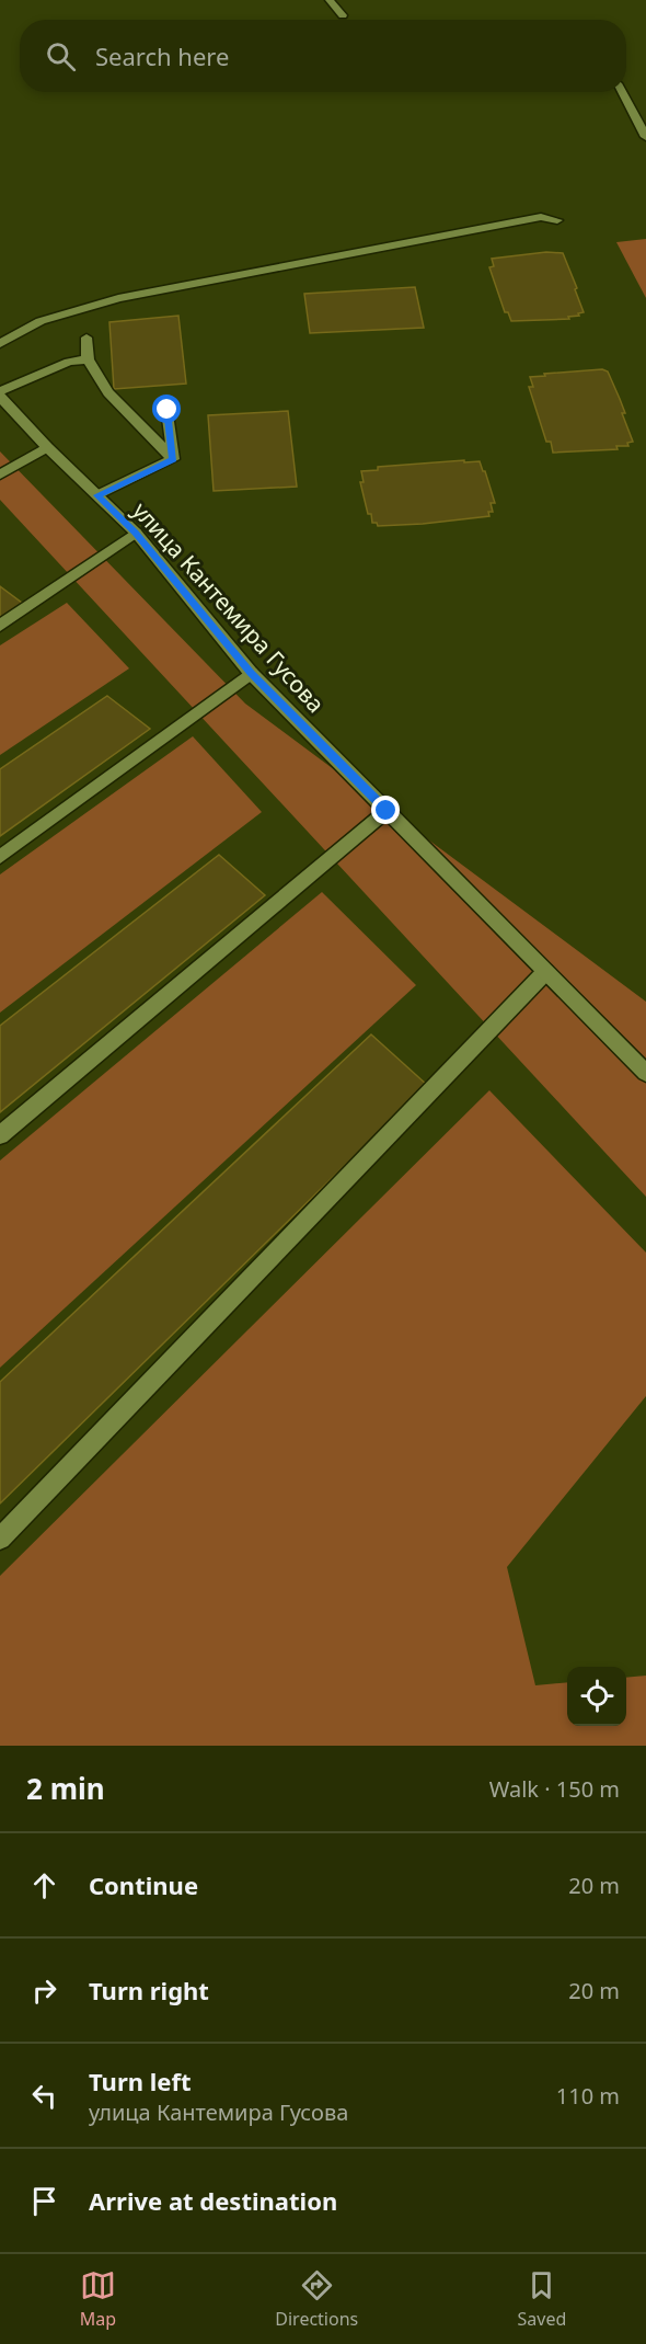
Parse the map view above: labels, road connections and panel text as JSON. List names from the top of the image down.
{
  "streets": {
    "street": ["улица Кантемира Гусова"]
  },
  "page": {
    "search": "Search here",
    "heading": ["2 min", "Walk · 150 m"],
    "list": [
      ["Continue", "20 m"],
      ["Turn right", "20 m"],
      ["Turn left", "улица Кантемира Гусова", "110 m"],
      "Arrive at destination"
    ],
    "nav": ["Map", "Directions", "Saved"]
  }
}
